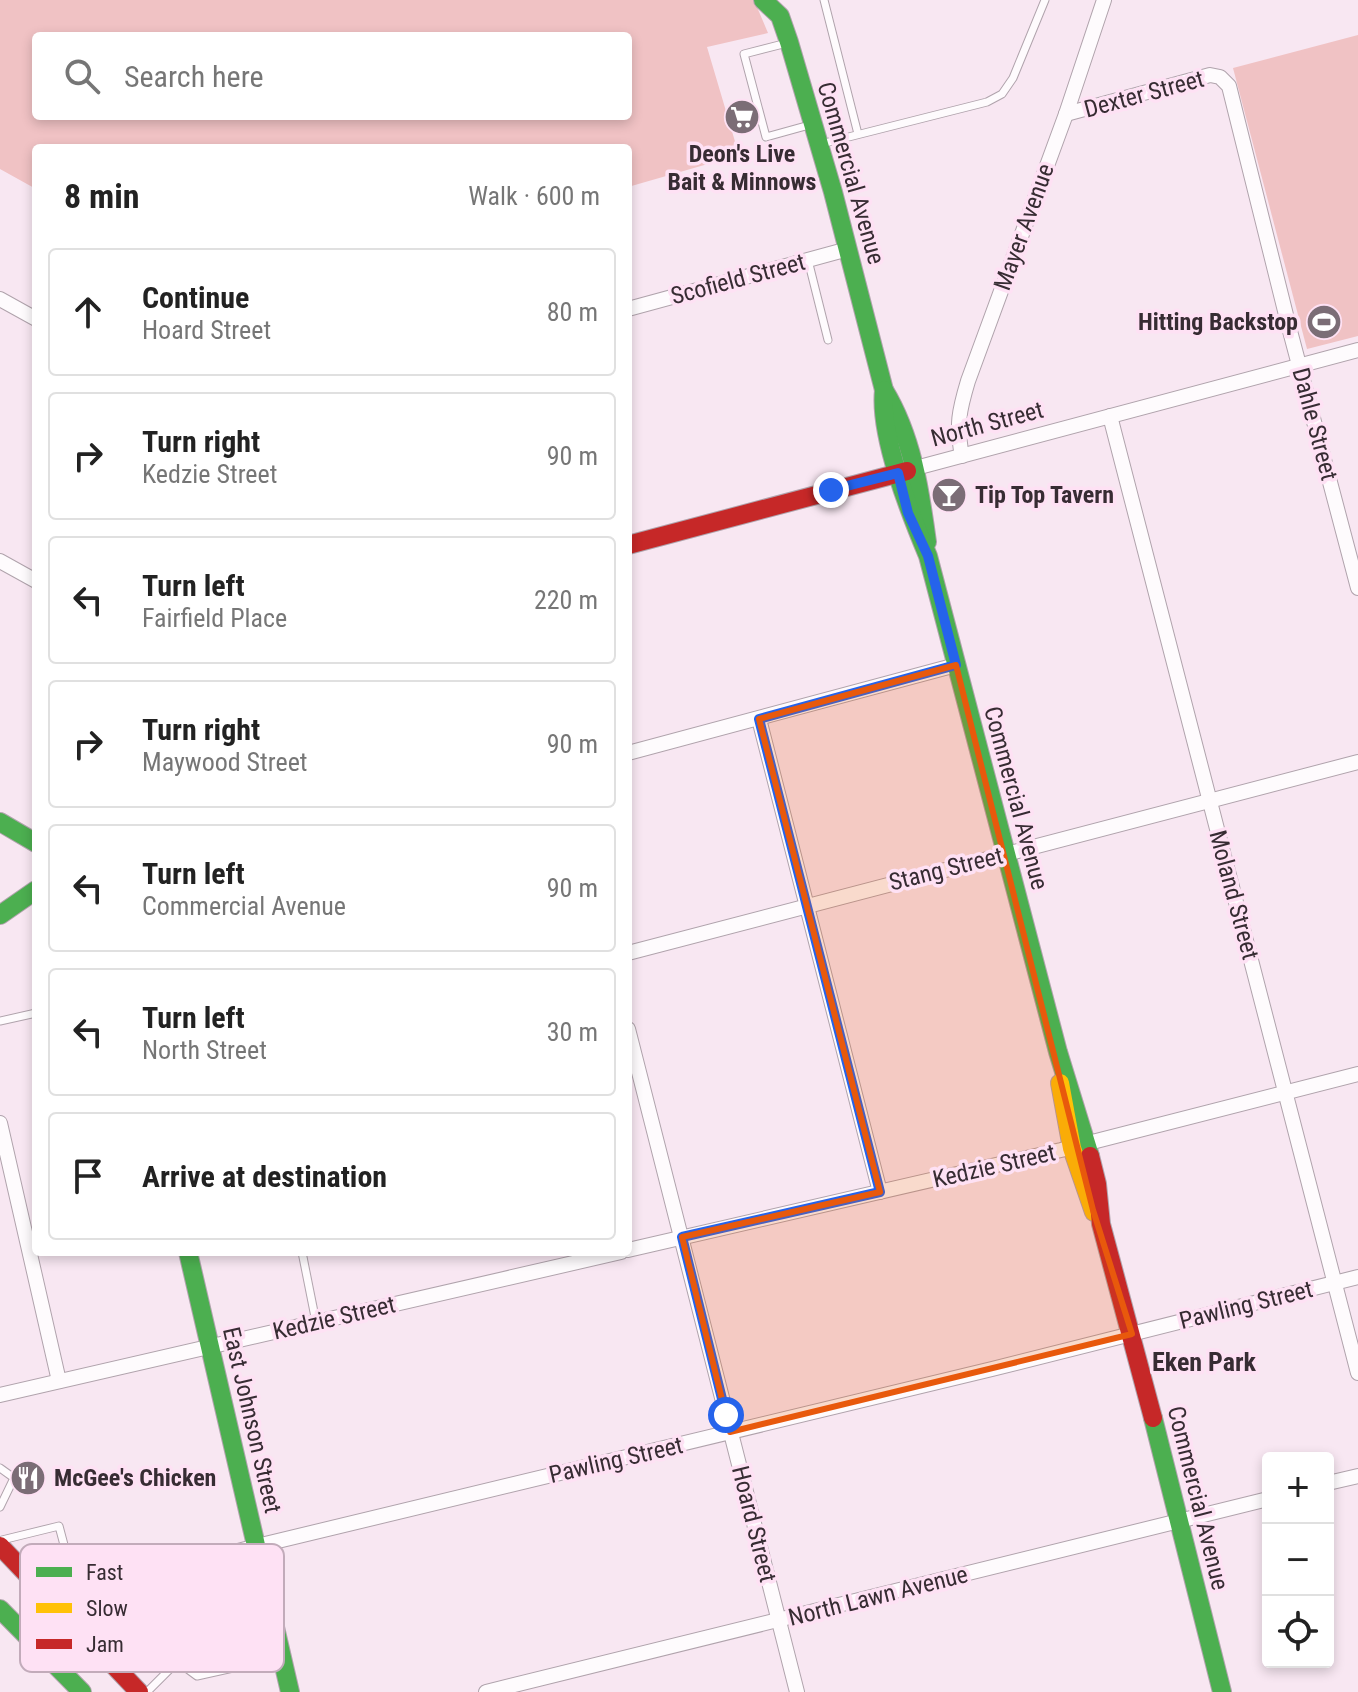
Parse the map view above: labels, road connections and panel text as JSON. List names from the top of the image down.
{
  "streets": {
    "street": [
      "Dexter Street",
      "Commercial Avenue",
      "Mayer Avenue",
      "Scofield Street",
      "North Street",
      "Dahle Street",
      "Stang Street",
      "Moland Street",
      "Kedzie Street",
      "Pawling Street",
      "East Johnson Street",
      "Hoard Street",
      "North Lawn Avenue"
    ]
  },
  "crossings": [
    ["Dexter Street", "Mayer Avenue"],
    ["Dexter Street", "Dahle Street"],
    ["Commercial Avenue", "Scofield Street"],
    ["Commercial Avenue", "North Street"],
    ["Commercial Avenue", "Stang Street"],
    ["Commercial Avenue", "Kedzie Street"],
    ["Commercial Avenue", "Pawling Street"],
    ["Commercial Avenue", "North Lawn Avenue"],
    ["Mayer Avenue", "North Street"],
    ["North Street", "Dahle Street"],
    ["North Street", "Moland Street"],
    ["Stang Street", "Moland Street"],
    ["Moland Street", "Kedzie Street"],
    ["Moland Street", "Pawling Street"],
    ["Kedzie Street", "East Johnson Street"],
    ["Kedzie Street", "Hoard Street"],
    ["Pawling Street", "Hoard Street"],
    ["Hoard Street", "North Lawn Avenue"]
  ],
  "districts": ["Eken Park"],
  "places": {
    "supermarket": ["Deon's Live Bait & Minnows"],
    "sports": ["Hitting Backstop"],
    "bar": ["Tip Top Tavern"],
    "restaurant": ["McGee's Chicken"]
  },
  "legend": ["Fast", "Slow", "Jam"],
  "page": {
    "search": "Search here",
    "heading": ["8 min", "Walk · 600 m"],
    "list": [
      ["Continue", "Hoard Street", "80 m"],
      ["Turn right", "Kedzie Street", "90 m"],
      ["Turn left", "Fairfield Place", "220 m"],
      ["Turn right", "Maywood Street", "90 m"],
      ["Turn left", "Commercial Avenue", "90 m"],
      ["Turn left", "North Street", "30 m"],
      "Arrive at destination"
    ],
    "map_buttons": ["+", "−"]
  }
}
